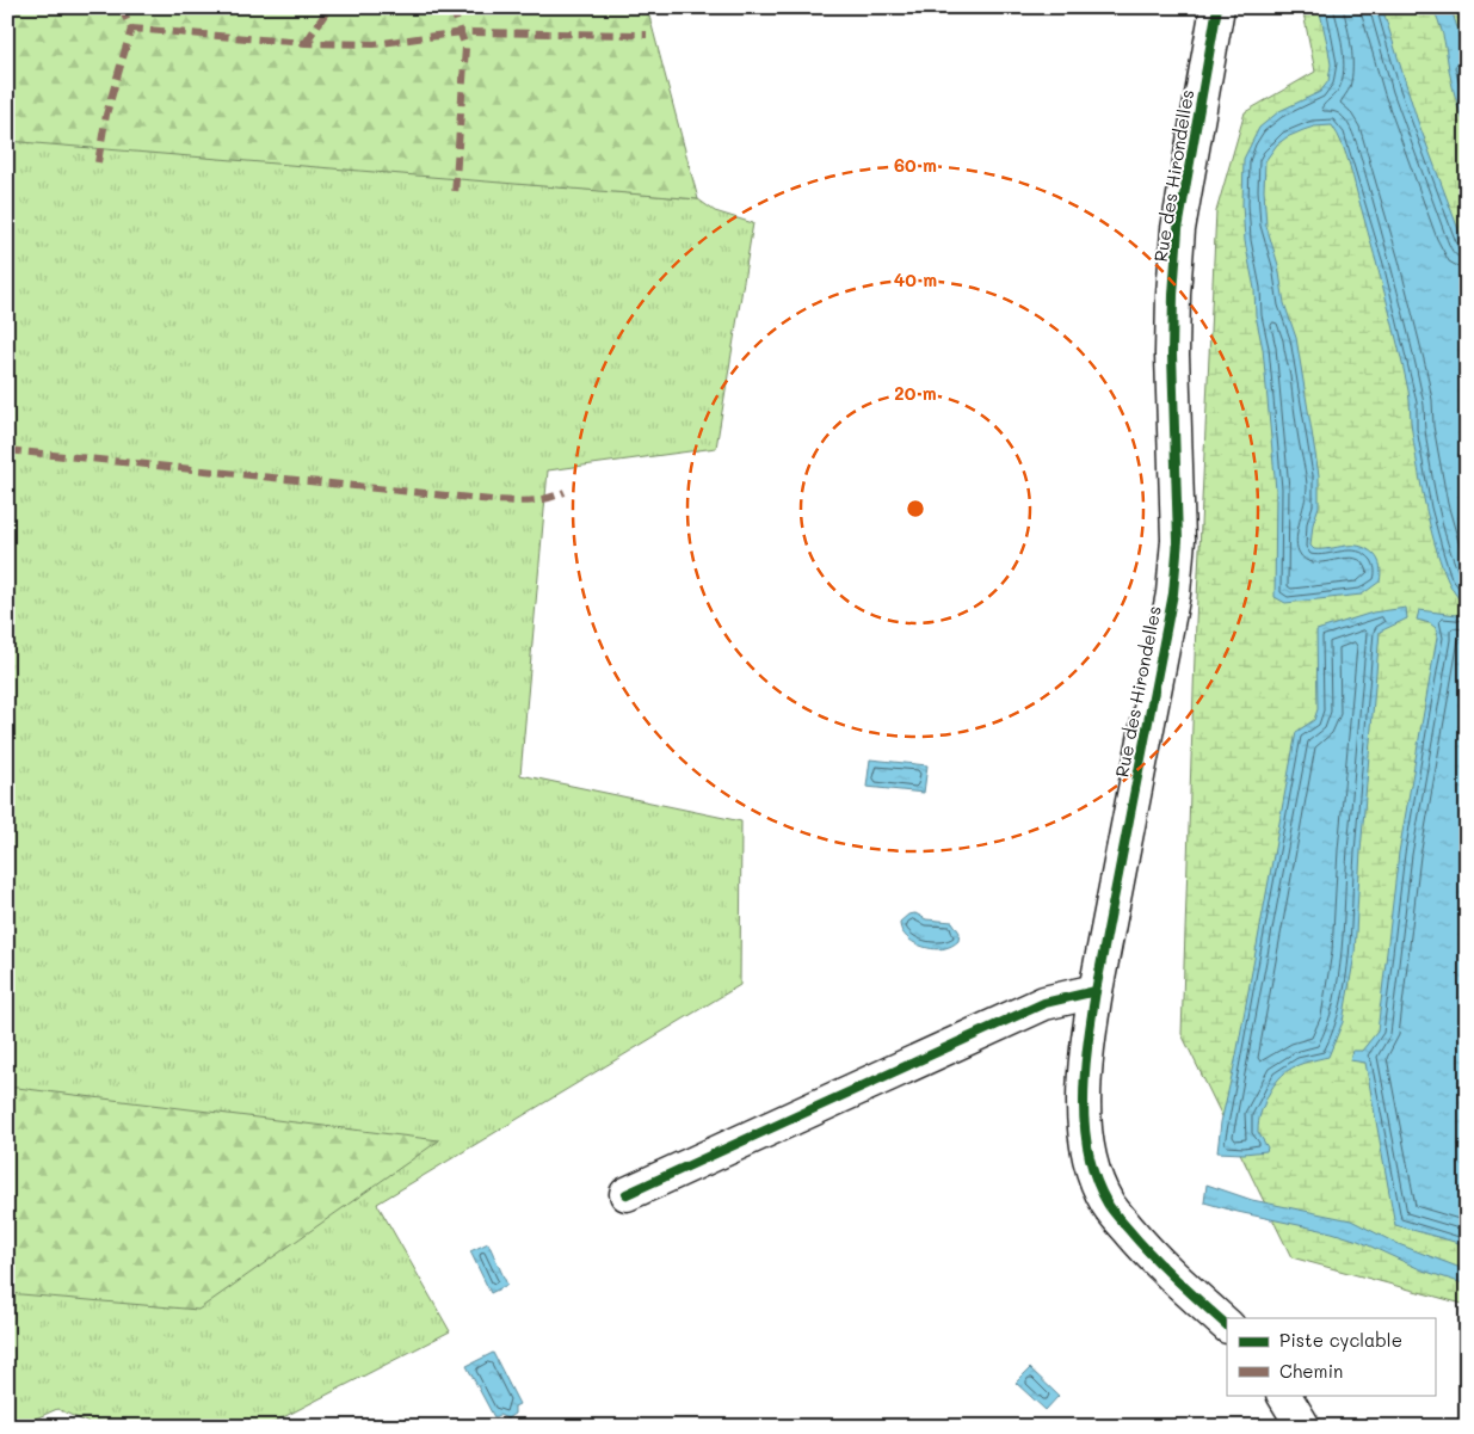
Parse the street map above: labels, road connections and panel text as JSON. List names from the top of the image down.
{
  "streets": {
    "street": ["Rue des Hirondelles"]
  },
  "legend": ["Piste cyclable", "Chemin"],
  "rings": ["60 m", "40 m", "20 m"]
}
